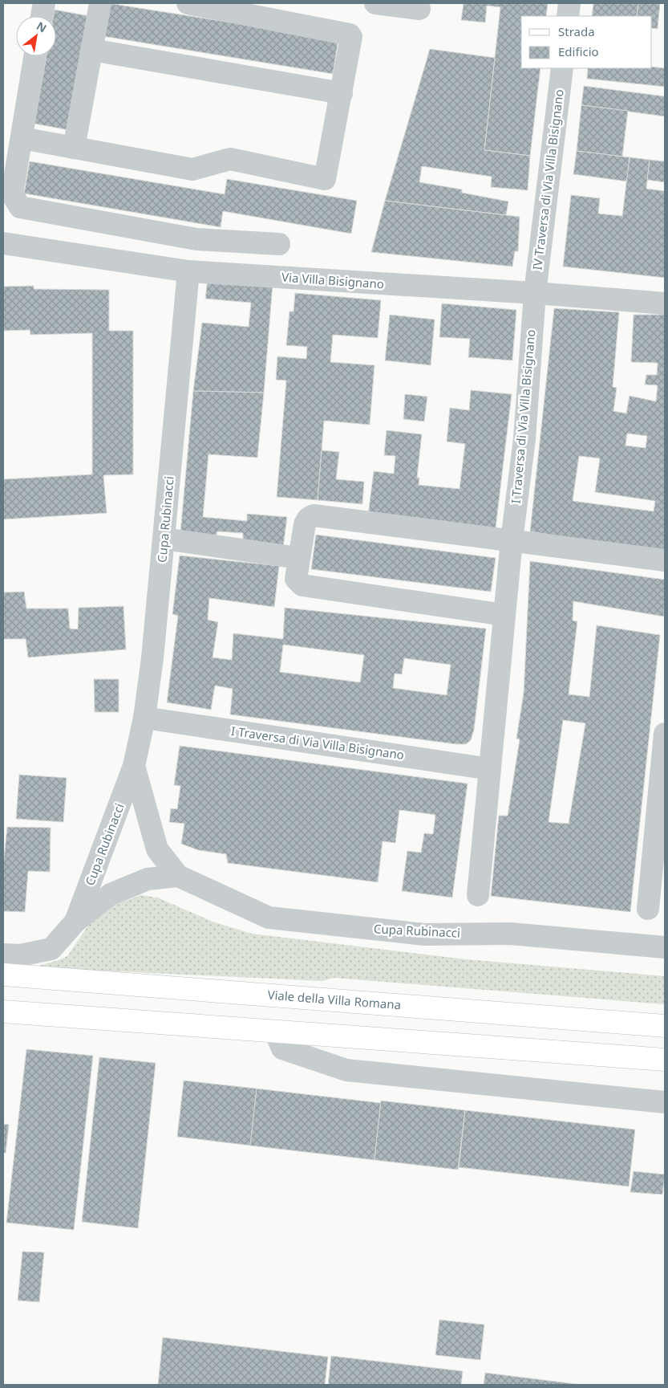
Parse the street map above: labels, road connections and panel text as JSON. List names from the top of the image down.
{
  "streets": {
    "main road": ["Viale della Villa Romana"],
    "street": [
      "IV Traversa di Via Villa Bisignano",
      "Via Villa Bisignano",
      "I Traversa di Via Villa Bisignano",
      "Cupa Rubinacci"
    ]
  },
  "crossings": [
    ["IV Traversa di Via Villa Bisignano", "Via Villa Bisignano"],
    ["IV Traversa di Via Villa Bisignano", "I Traversa di Via Villa Bisignano"],
    ["Via Villa Bisignano", "I Traversa di Via Villa Bisignano"],
    ["Via Villa Bisignano", "Cupa Rubinacci"],
    ["I Traversa di Via Villa Bisignano", "Cupa Rubinacci"]
  ],
  "legend": ["Strada", "Edificio"],
  "north": "top right"
}
